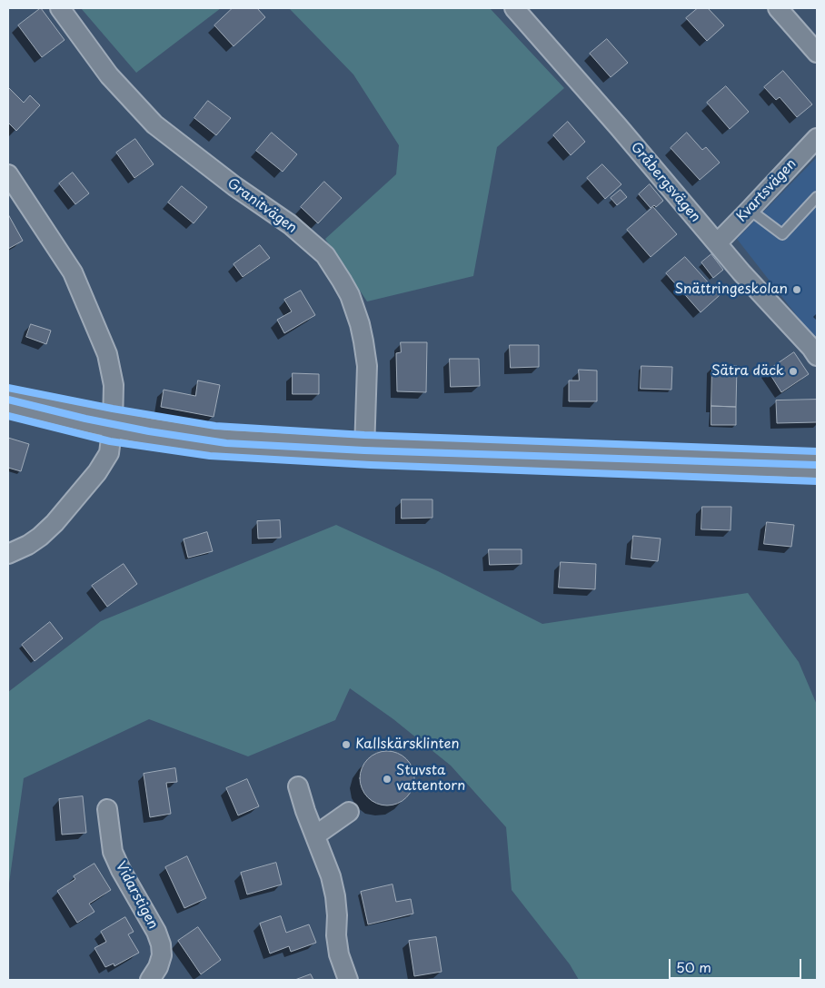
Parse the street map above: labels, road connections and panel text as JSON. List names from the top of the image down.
{
  "streets": {
    "street": [
      "Gråbergsvägen",
      "Kvartsvägen",
      "Granitvägen",
      "Vidarstigen"
    ]
  },
  "crossings": [
    ["Gråbergsvägen", "Kvartsvägen"]
  ],
  "places": [
    "Snättringeskolan",
    "Sätra däck",
    "Kallskärsklinten",
    "Stuvsta vattentorn"
  ],
  "scale_bar": "50 m"
}
